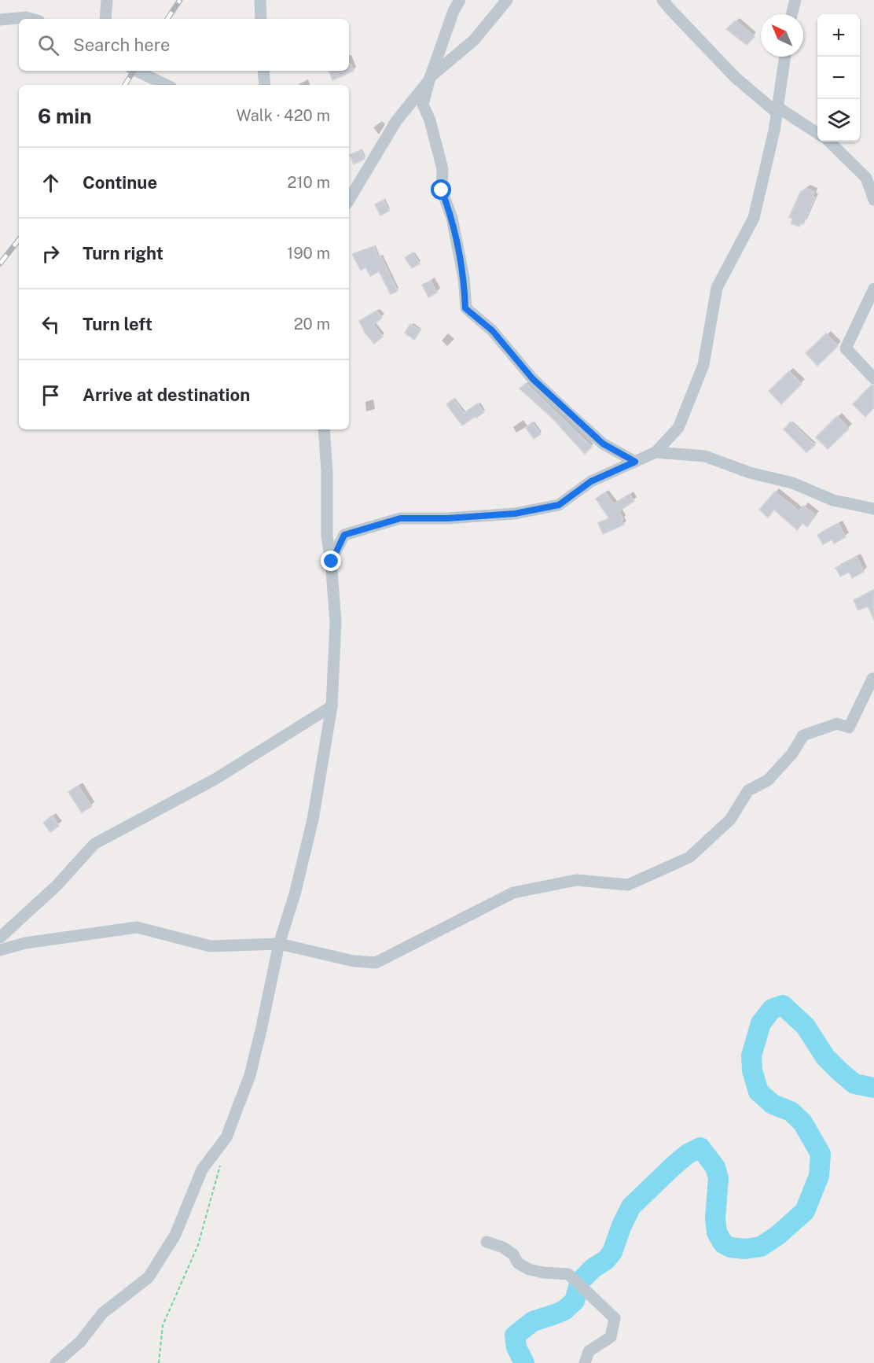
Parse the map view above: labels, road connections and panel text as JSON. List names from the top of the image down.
{
  "north": "top left",
  "page": {
    "map_buttons": ["+", "−"],
    "search": "Search here",
    "heading": ["6 min", "Walk · 420 m"],
    "list": [
      ["Continue", "210 m"],
      ["Turn right", "190 m"],
      ["Turn left", "20 m"],
      "Arrive at destination"
    ]
  }
}
